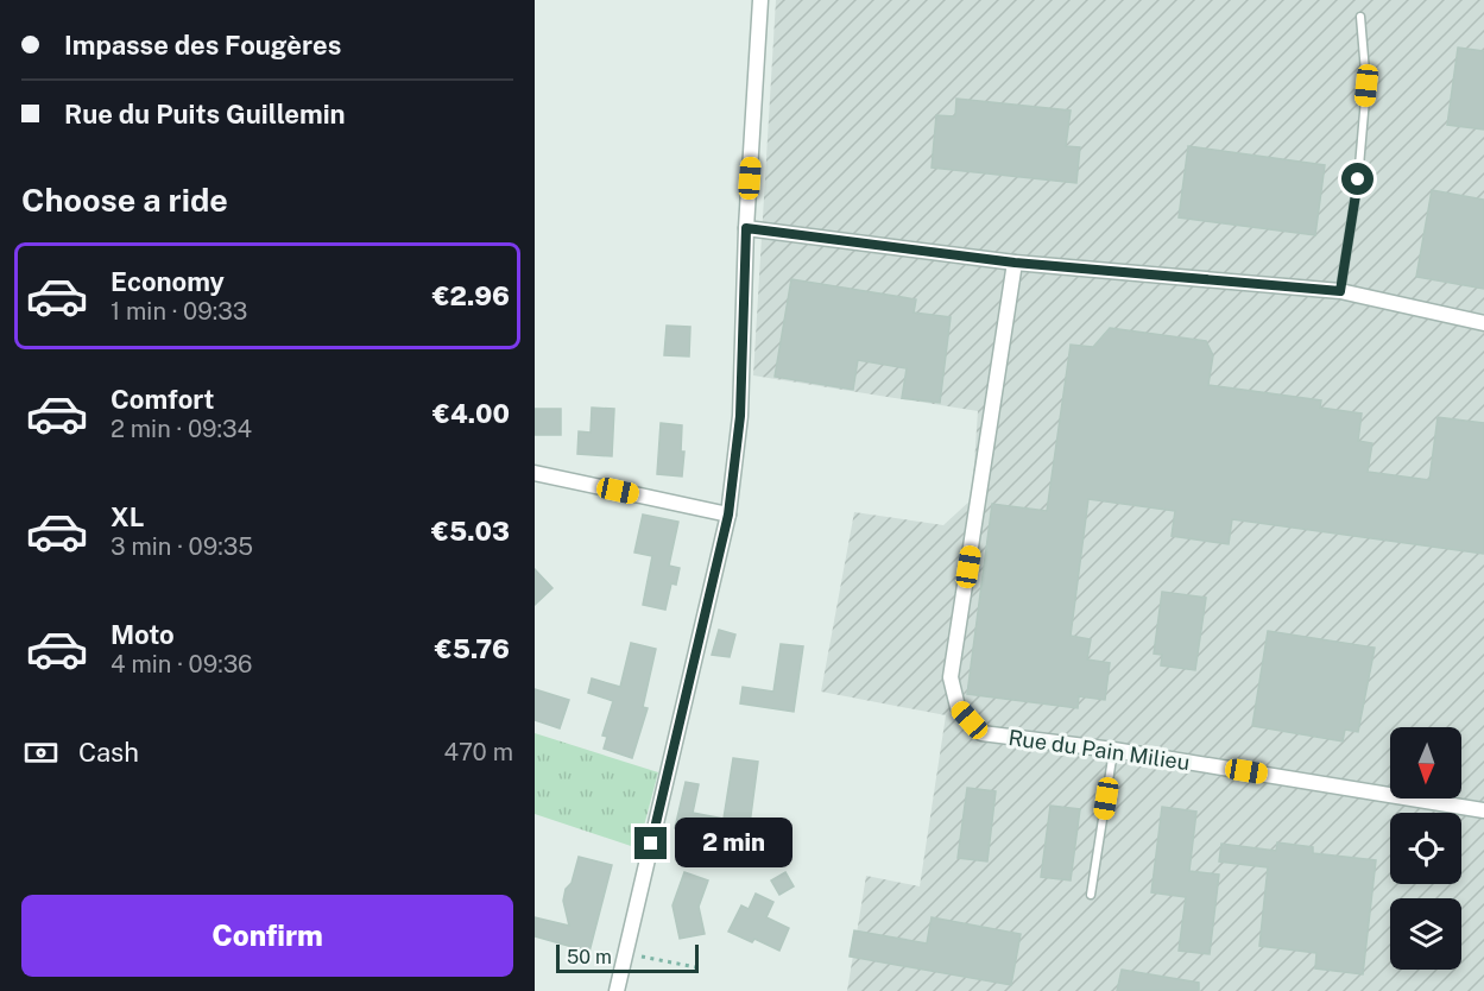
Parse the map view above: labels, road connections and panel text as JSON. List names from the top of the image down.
{
  "streets": {
    "street": ["Rue du Pain Milieu"]
  },
  "scale_bar": "50 m",
  "north": "bottom",
  "page": {
    "banner": ["Impasse des Fougères", "Rue du Puits Guillemin"],
    "heading": "Choose a ride",
    "list": [
      {
        "name": "Economy",
        "note": "1 min · 09:33",
        "value": "€2.96"
      },
      {
        "name": "Comfort",
        "note": "2 min · 09:34",
        "value": "€4.00"
      },
      {
        "name": "XL",
        "note": "3 min · 09:35",
        "value": "€5.03"
      },
      {
        "name": "Moto",
        "note": "4 min · 09:36",
        "value": "€5.76"
      }
    ],
    "pay": ["Cash", "470 m"],
    "bubble": "2 min",
    "buttons": "Confirm",
    "scale": "50 m"
  }
}
